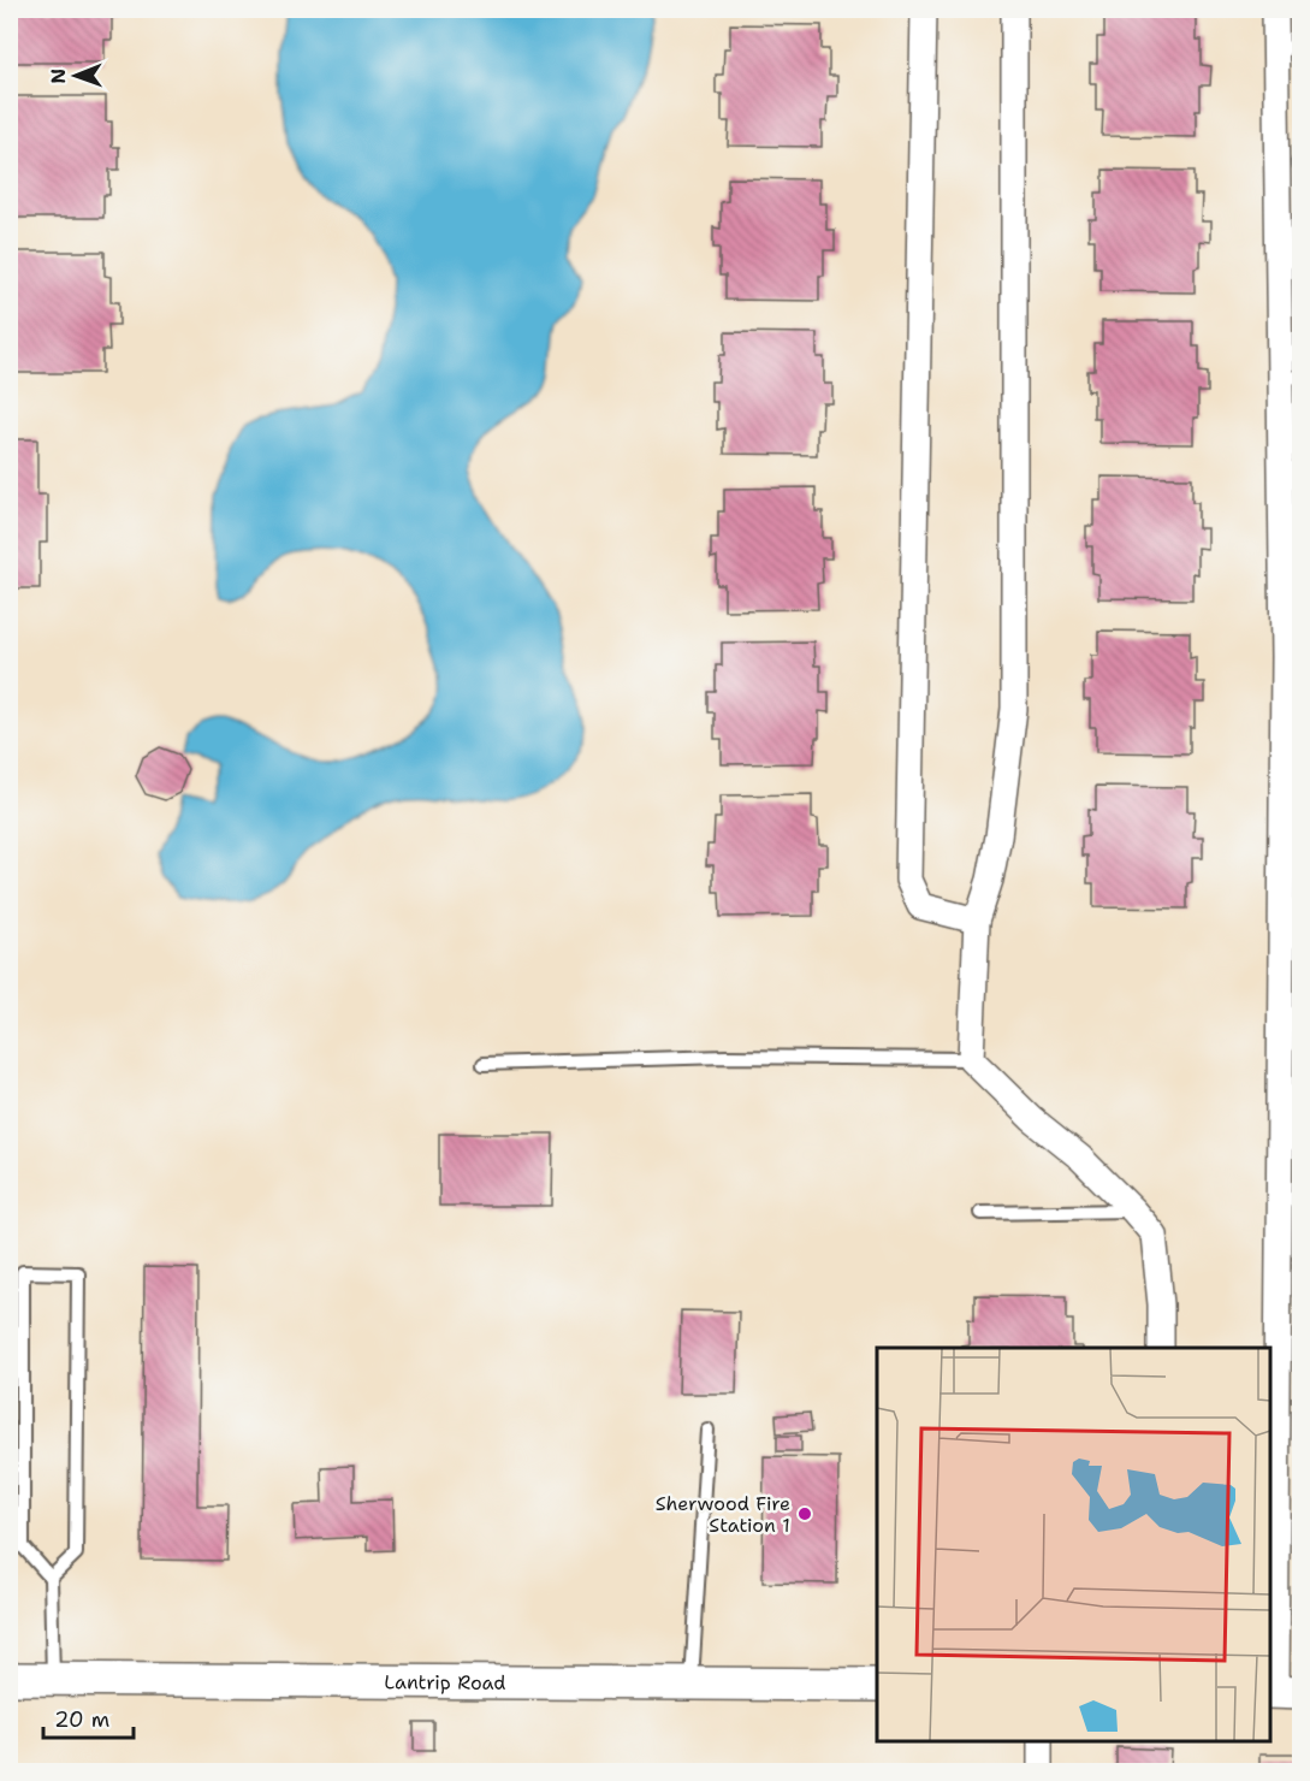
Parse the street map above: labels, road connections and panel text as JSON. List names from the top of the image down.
{
  "streets": {
    "street": ["Lantrip Road"]
  },
  "places": ["Sherwood Fire Station 1"],
  "scale_bar": "20 m",
  "north": "left"
}
